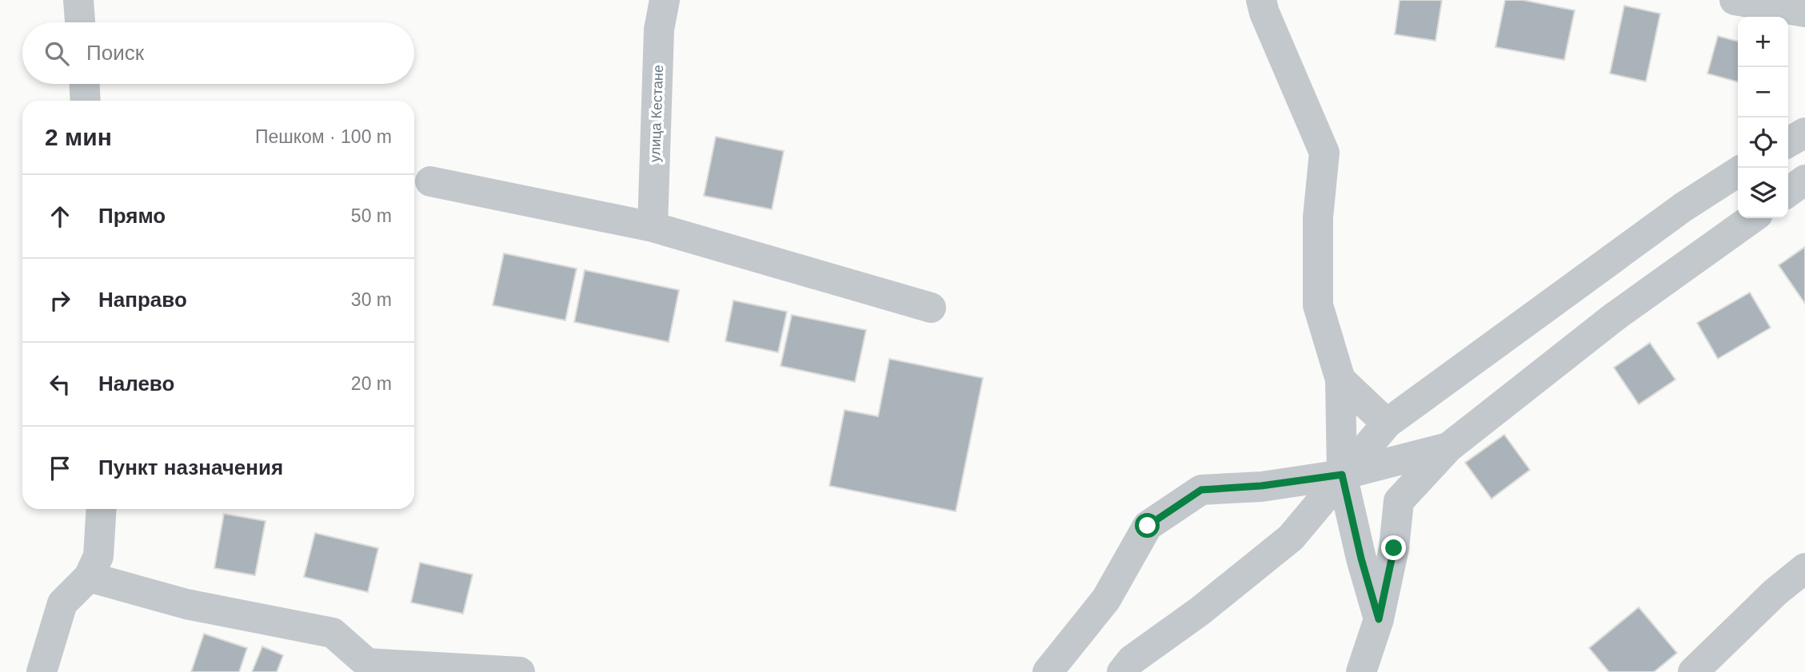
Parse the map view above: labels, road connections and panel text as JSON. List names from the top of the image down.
{
  "streets": {
    "street": ["улица Кестане"]
  },
  "page": {
    "map_buttons": ["+", "−"],
    "search": "Поиск",
    "heading": ["2 мин", "Пешком · 100 m"],
    "list": [
      ["Прямо", "50 m"],
      ["Направо", "30 m"],
      ["Налево", "20 m"],
      "Пункт назначения"
    ]
  }
}
